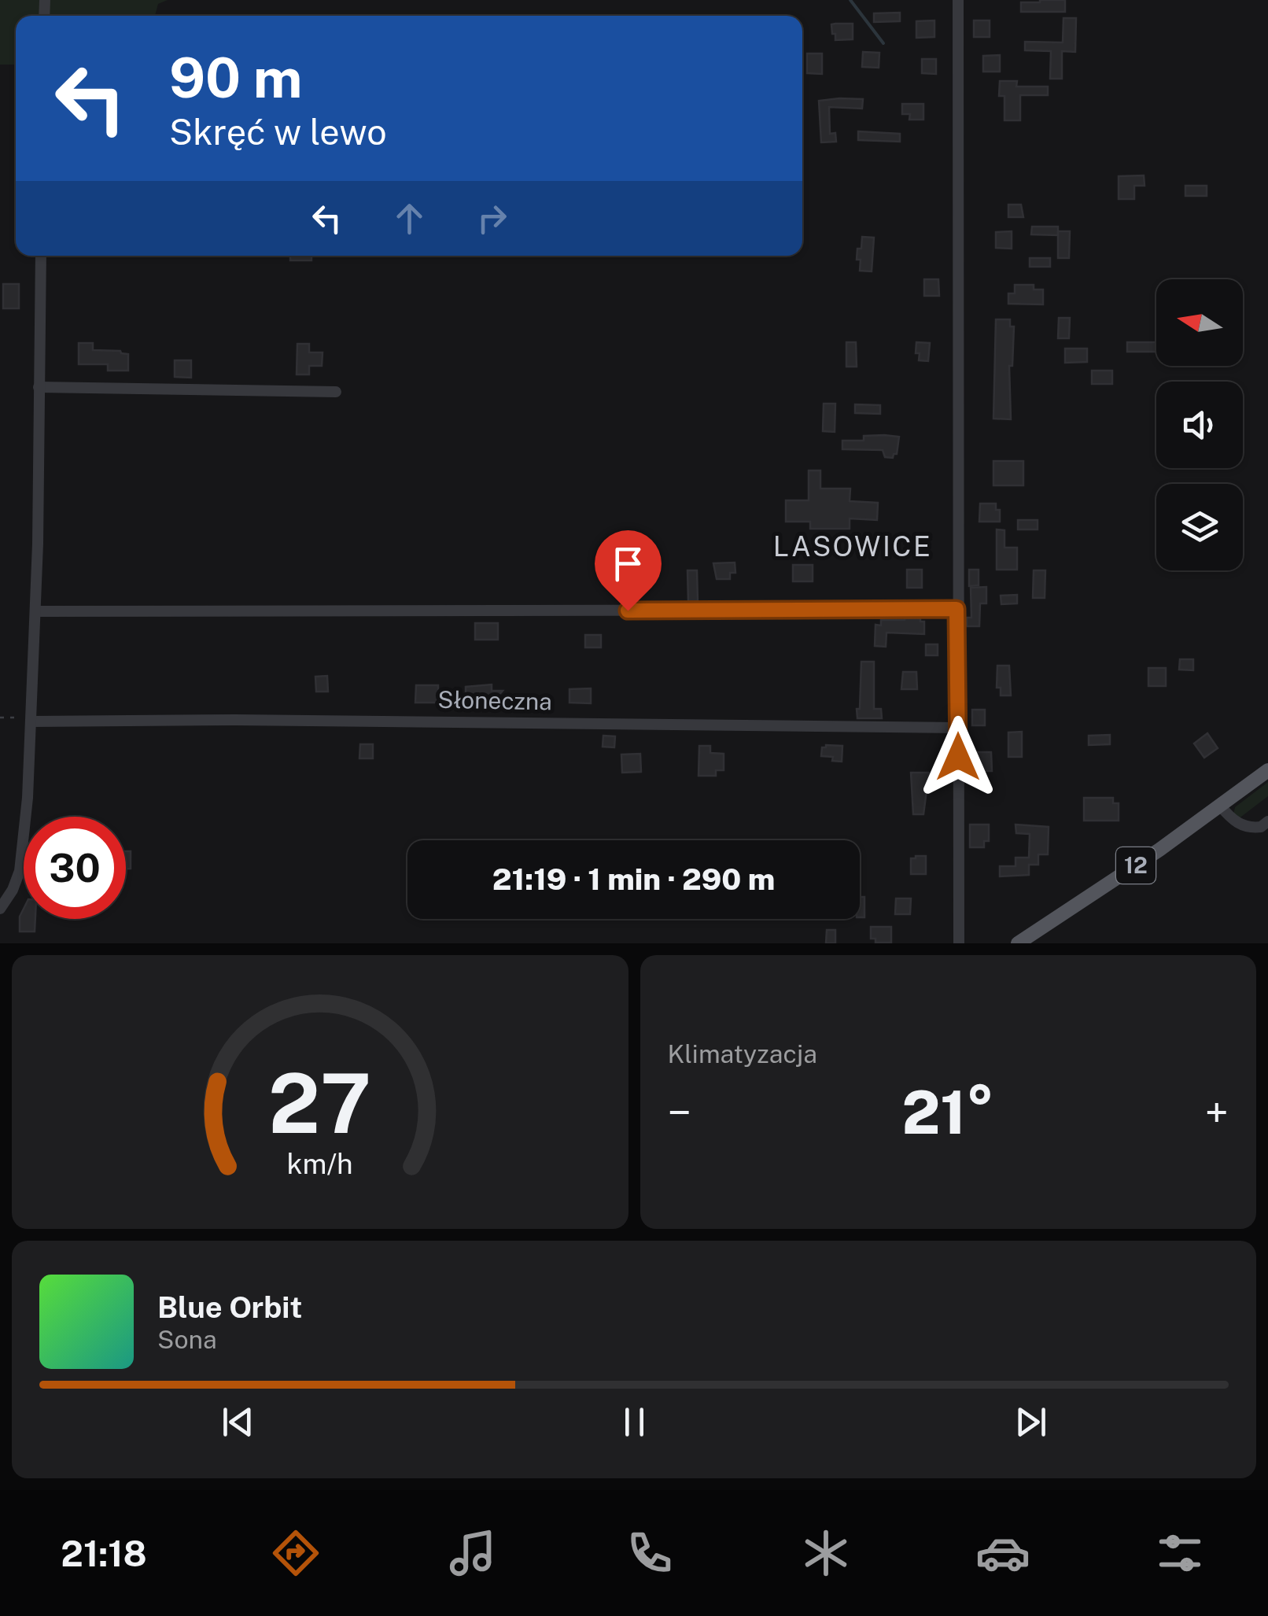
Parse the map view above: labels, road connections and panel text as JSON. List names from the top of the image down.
{
  "streets": {
    "main road": ["12"],
    "street": ["Słoneczna"]
  },
  "districts": ["LASOWICE"],
  "north": "left",
  "page": {
    "turn": ["90 m", "Skręć w lewo"],
    "limit": "30",
    "trip": "21:19 · 1 min · 290 m",
    "tile": "Klimatyzacja",
    "heat": ["−", "21°", "+"],
    "song": ["Blue Orbit", "Sona"],
    "tabs": "21:18",
    "gauge": ["27", "km/h"]
  }
}
